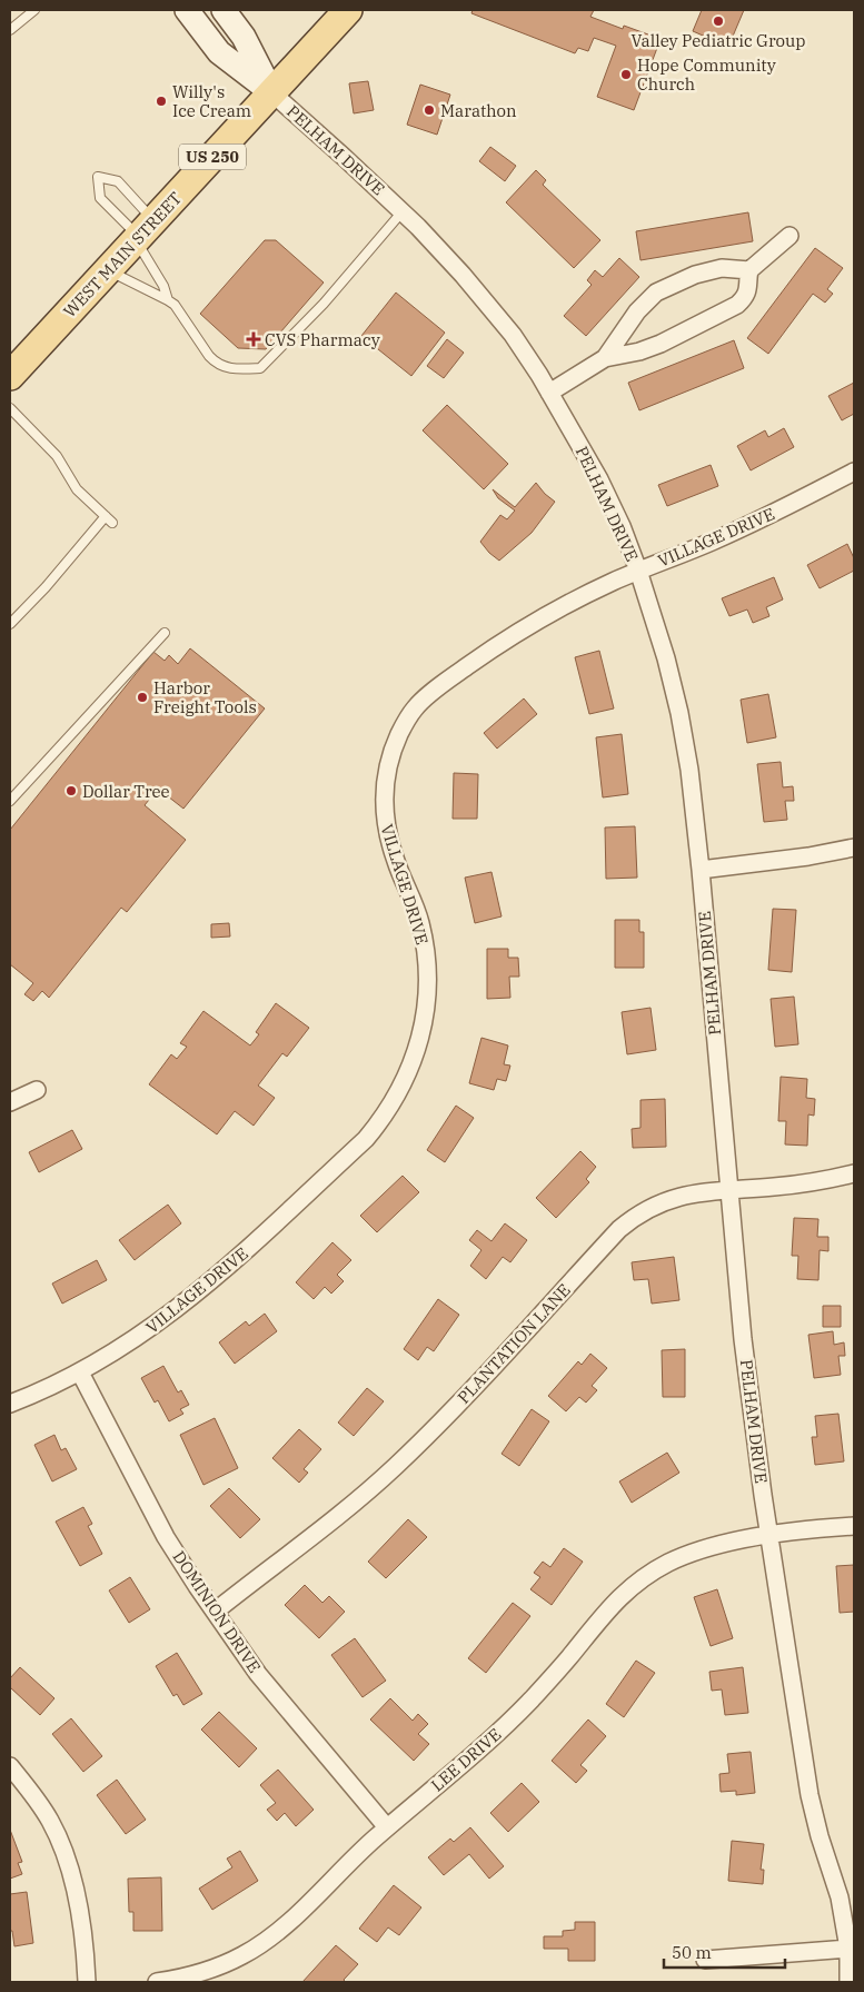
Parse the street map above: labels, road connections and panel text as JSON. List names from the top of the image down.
{
  "streets": {
    "main road": ["US 250", "WEST MAIN STREET"],
    "street": [
      "PELHAM DRIVE",
      "VILLAGE DRIVE",
      "PLANTATION LANE",
      "DOMINION DRIVE",
      "LEE DRIVE"
    ]
  },
  "crossings": [
    ["PELHAM DRIVE", "WEST MAIN STREET"],
    ["PELHAM DRIVE", "VILLAGE DRIVE"],
    ["PELHAM DRIVE", "PLANTATION LANE"],
    ["PELHAM DRIVE", "LEE DRIVE"],
    ["VILLAGE DRIVE", "DOMINION DRIVE"],
    ["PLANTATION LANE", "DOMINION DRIVE"],
    ["DOMINION DRIVE", "LEE DRIVE"]
  ],
  "places": {
    "other": [
      "Valley Pediatric Group",
      "Hope Community Church",
      "Willy's Ice Cream",
      "Marathon",
      "Harbor Freight Tools",
      "Dollar Tree"
    ],
    "health": ["CVS Pharmacy"]
  },
  "scale_bar": "50 m"
}
